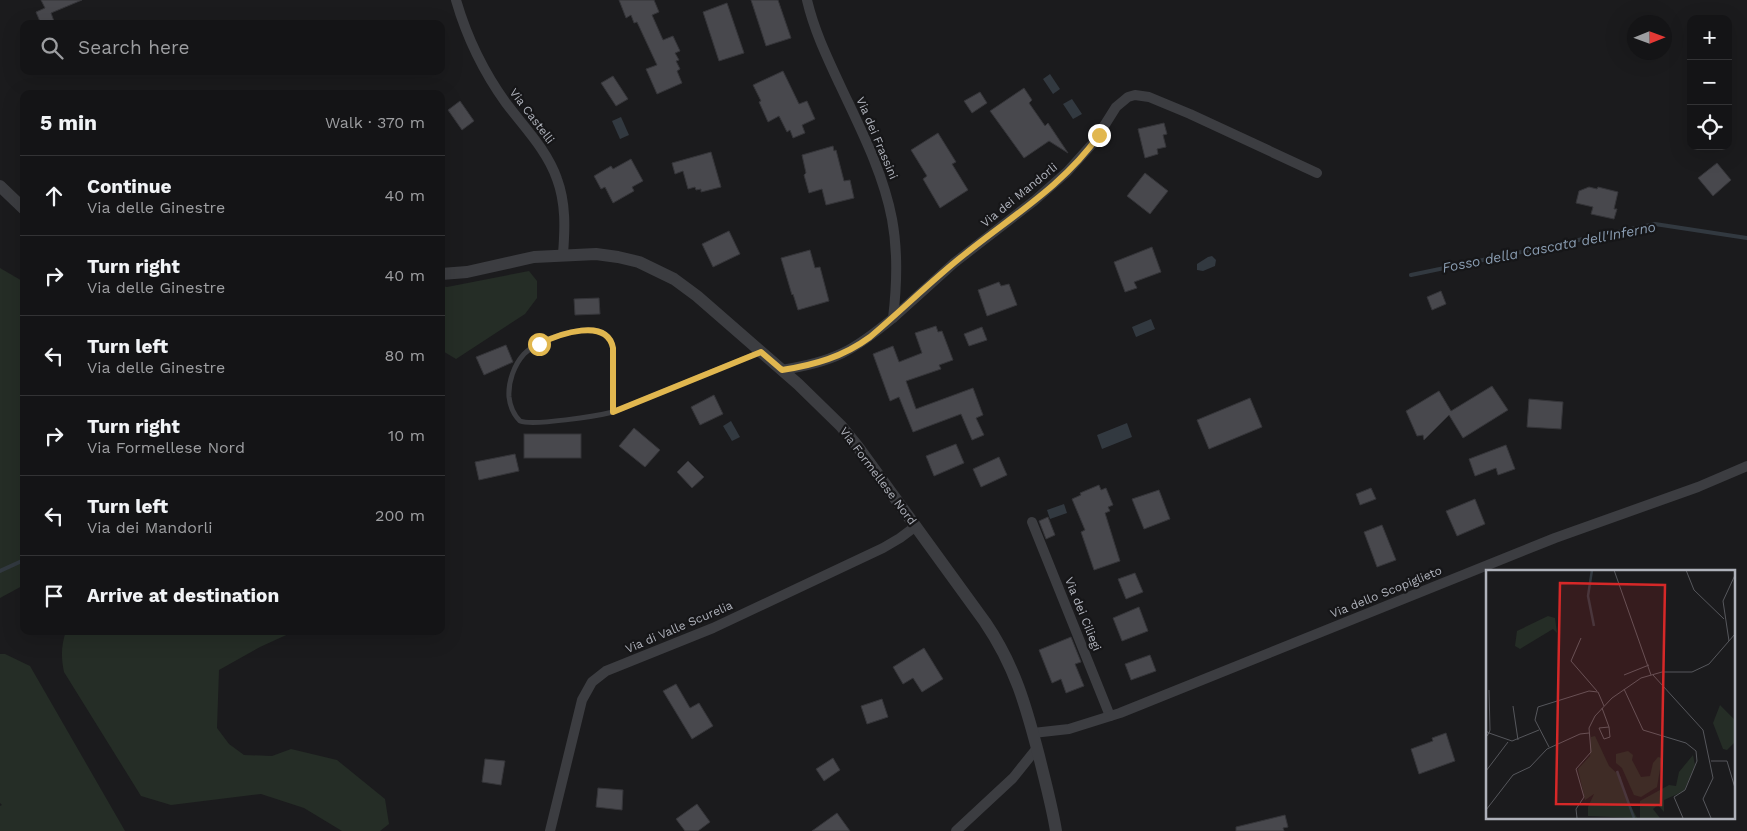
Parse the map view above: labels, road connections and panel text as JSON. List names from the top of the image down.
{
  "streets": {
    "street": [
      "Via Castelli",
      "Via dei Frassini",
      "Via dei Mandorli",
      "Via Formellese Nord",
      "Via dello Scopiglieto",
      "Via dei Ciliegi",
      "Via di Valle Scurelia"
    ]
  },
  "crossings": [
    ["Via Castelli", "Via Formellese Nord"],
    ["Via dei Frassini", "Via dei Mandorli"],
    ["Via dei Mandorli", "Via Formellese Nord"],
    ["Via Formellese Nord", "Via dello Scopiglieto"],
    ["Via Formellese Nord", "Via di Valle Scurelia"],
    ["Via dello Scopiglieto", "Via dei Ciliegi"]
  ],
  "water": ["Fosso della Cascata dell'Inferno"],
  "north": "right",
  "page": {
    "map_buttons": ["+", "−"],
    "search": "Search here",
    "heading": ["5 min", "Walk · 370 m"],
    "list": [
      ["Continue", "Via delle Ginestre", "40 m"],
      ["Turn right", "Via delle Ginestre", "40 m"],
      ["Turn left", "Via delle Ginestre", "80 m"],
      ["Turn right", "Via Formellese Nord", "10 m"],
      ["Turn left", "Via dei Mandorli", "200 m"],
      "Arrive at destination"
    ]
  }
}
